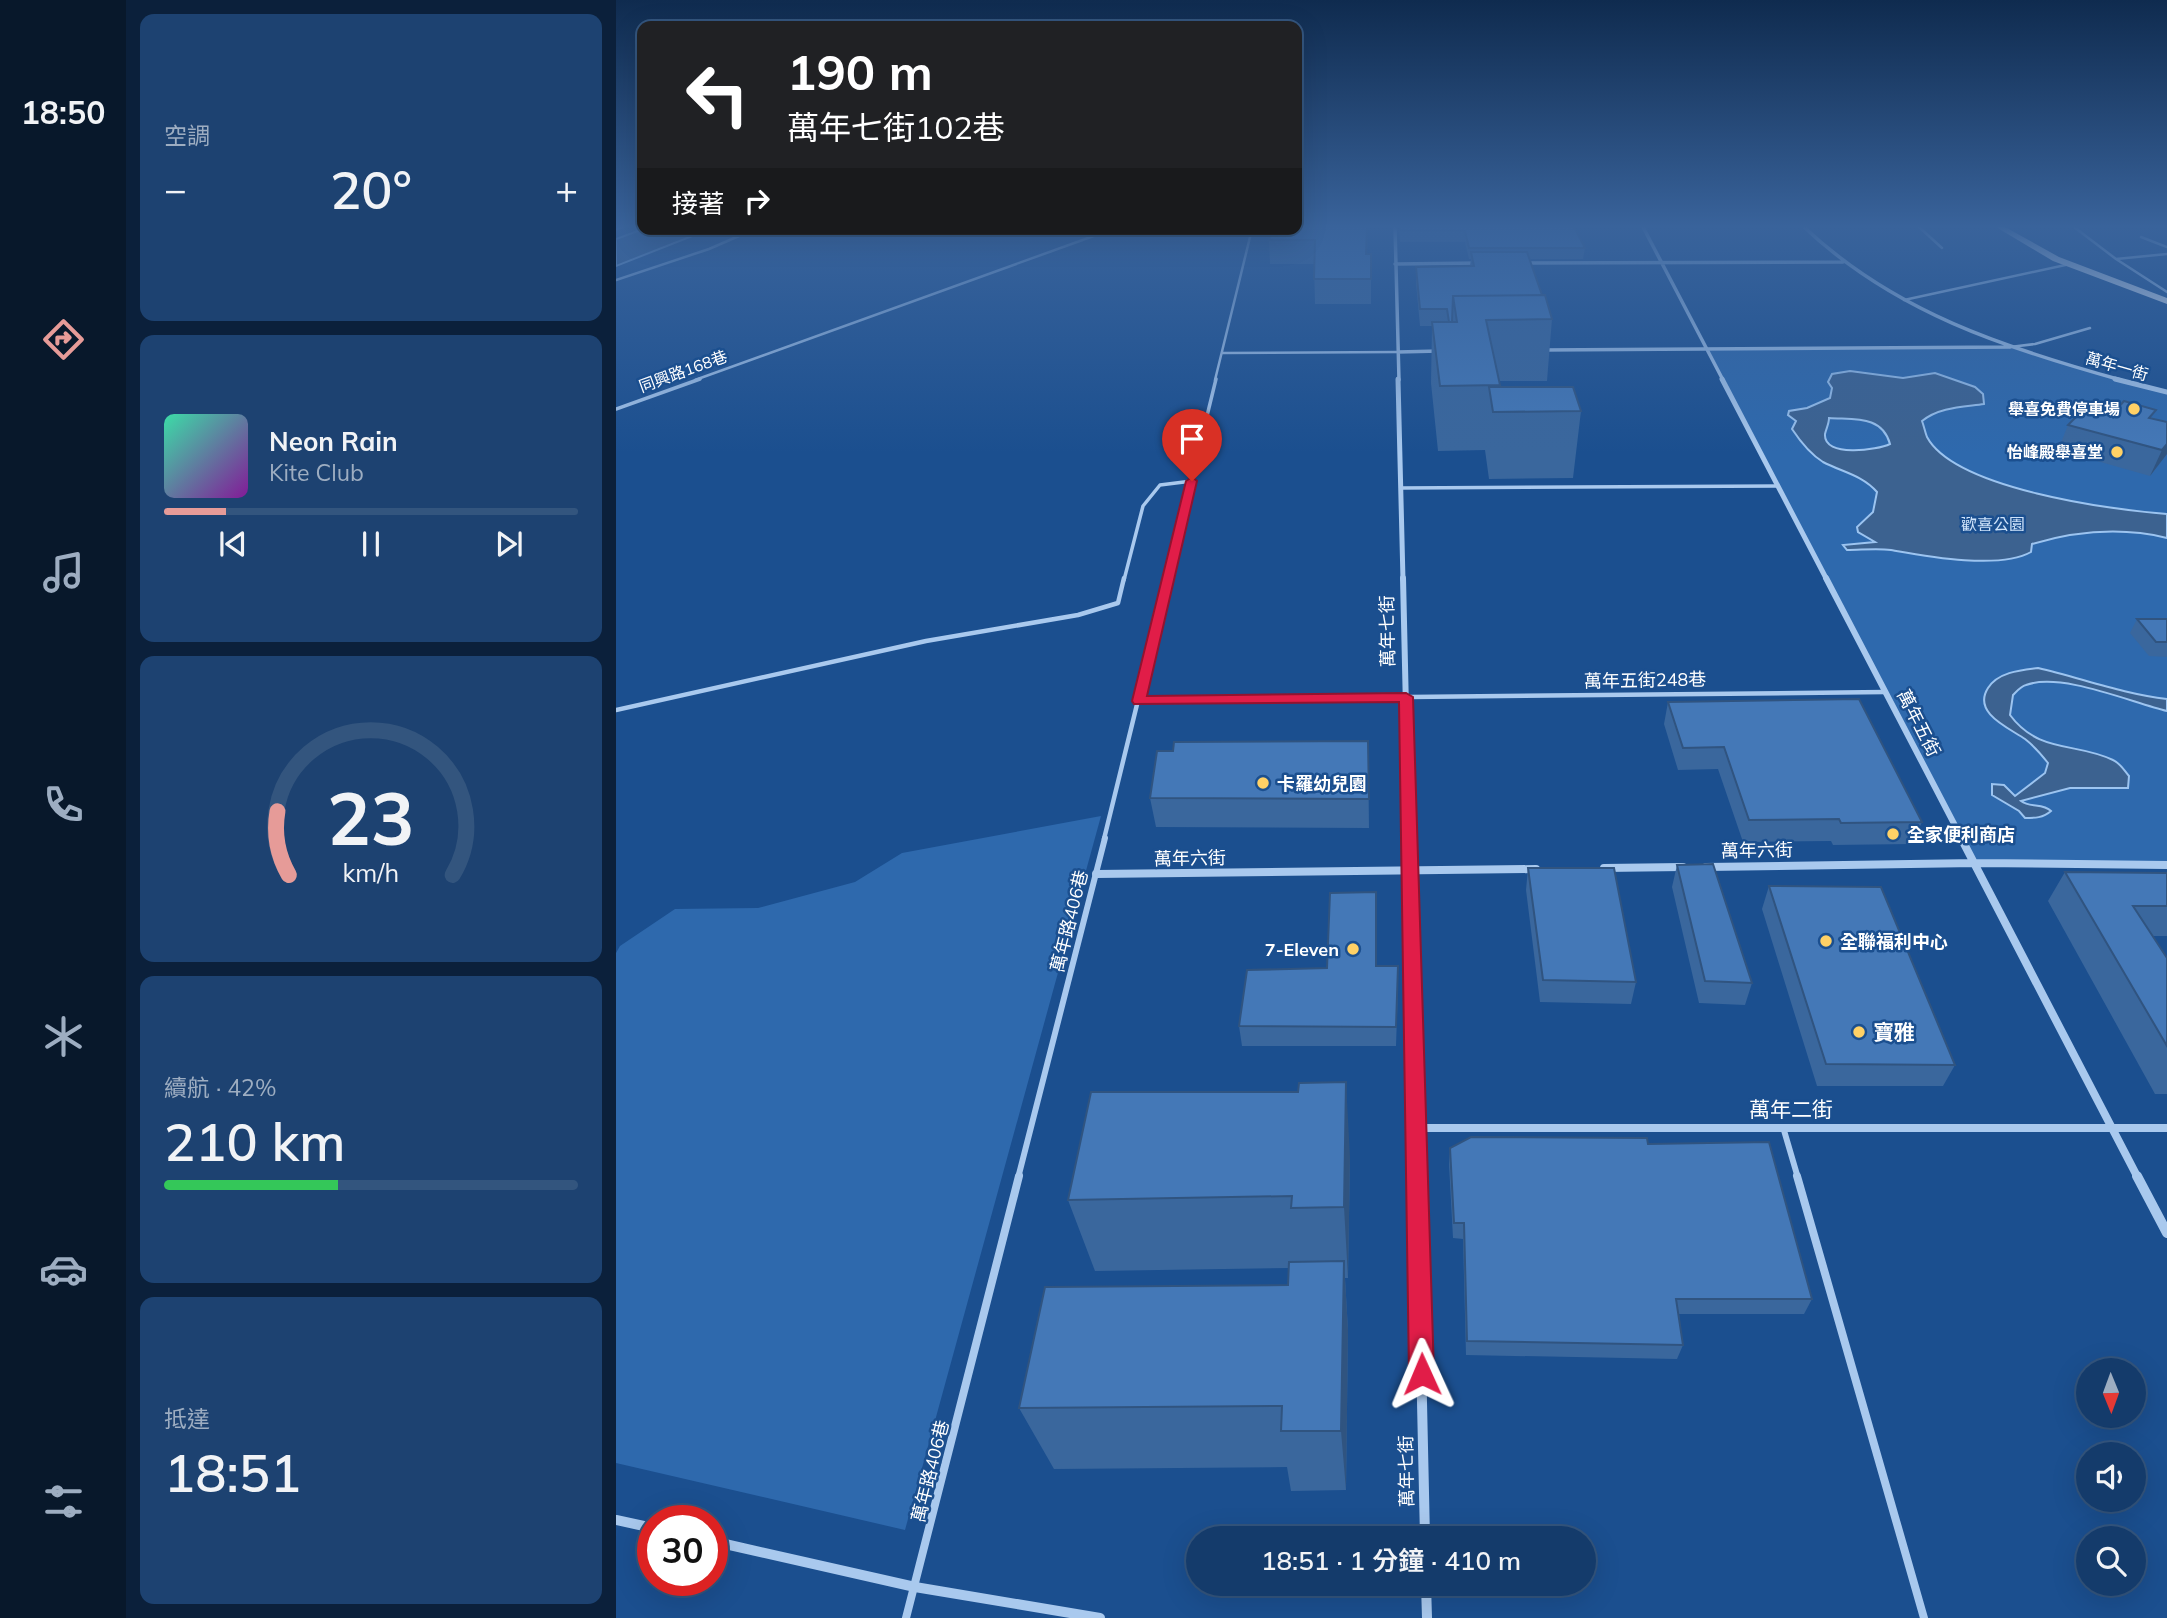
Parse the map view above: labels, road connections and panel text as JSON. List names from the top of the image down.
{
  "streets": {
    "street": [
      "萬年一街",
      "萬年七街",
      "萬年五街",
      "萬年六街",
      "萬年二街"
    ],
    "lane": ["同興路168巷", "萬年五街248巷", "萬年路406巷"]
  },
  "crossings": [
    ["萬年七街", "萬年五街248巷"],
    ["萬年七街", "萬年六街"],
    ["萬年七街", "萬年二街"],
    ["萬年五街248巷", "萬年五街"],
    ["萬年五街248巷", "萬年路406巷"],
    ["萬年五街", "萬年六街"],
    ["萬年五街", "萬年二街"],
    ["萬年六街", "萬年路406巷"]
  ],
  "parks": ["歡喜公園"],
  "places": [
    "舉喜免費停車場",
    "怡峰殿舉喜堂",
    "卡羅幼兒園",
    "全家便利商店",
    "全聯福利中心",
    "7-Eleven",
    "寶雅"
  ],
  "north": "bottom",
  "page": {
    "tabs": "18:50",
    "tile": [
      "空調",
      ["續航 · 42%", "210 km"],
      ["抵達", "18:51"]
    ],
    "turn": ["190 m", "萬年七街102巷"],
    "heat": ["−", "20°", "+"],
    "then": "接著",
    "song": ["Neon Rain", "Kite Club"],
    "limit": "30",
    "trip": "18:51 · 1 分鐘 · 410 m",
    "gauge": ["23", "km/h"]
  }
}
